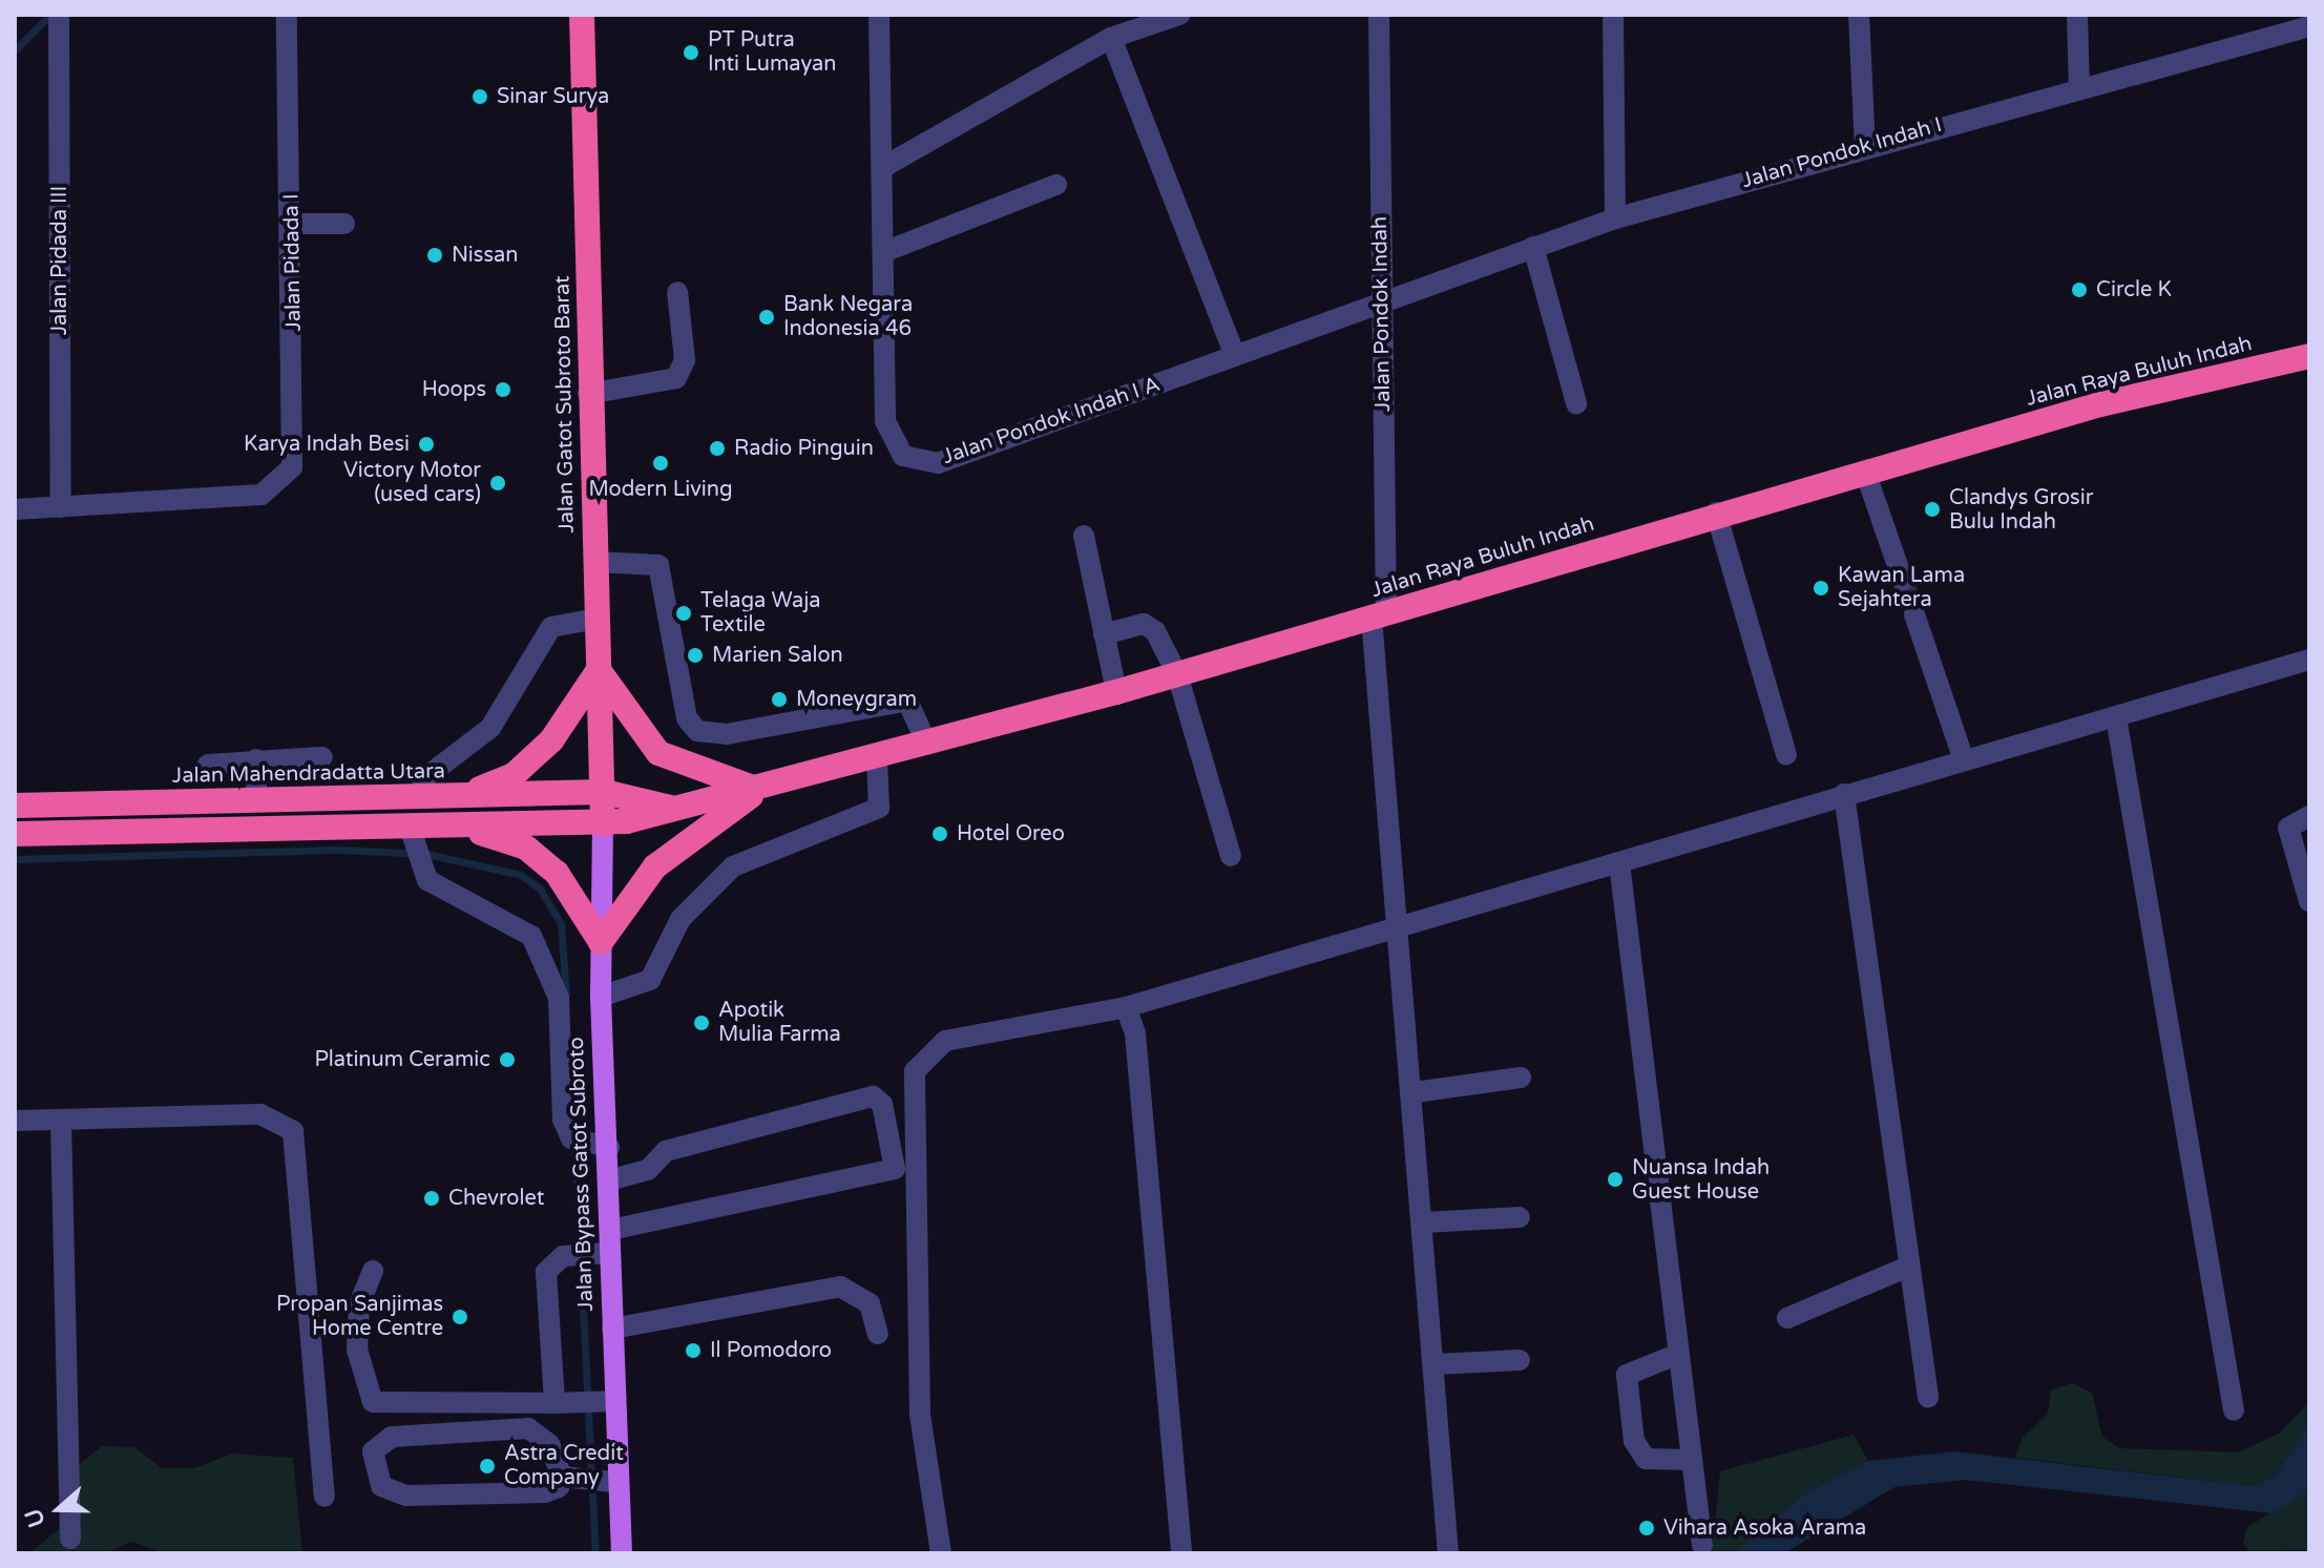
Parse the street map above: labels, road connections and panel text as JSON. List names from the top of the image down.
{
  "streets": {
    "highway": [
      "Jalan Raya Buluh Indah",
      "Jalan Gatot Subroto Barat",
      "Jalan Mahendradatta Utara",
      "Jalan Bypass Gatot Subroto"
    ],
    "street": [
      "Jalan Pondok Indah I",
      "Jalan Pidada III",
      "Jalan Pidada I",
      "Jalan Pondok Indah",
      "Jalan Pondok Indah I A"
    ]
  },
  "crossings": [
    ["Jalan Pondok Indah I", "Jalan Pondok Indah"],
    ["Jalan Pondok Indah I", "Jalan Pondok Indah I A"],
    ["Jalan Pidada III", "Jalan Pidada I"],
    ["Jalan Pondok Indah", "Jalan Raya Buluh Indah"],
    ["Jalan Pondok Indah", "Jalan Pondok Indah I A"],
    ["Jalan Raya Buluh Indah", "Jalan Gatot Subroto Barat"],
    ["Jalan Raya Buluh Indah", "Jalan Mahendradatta Utara"],
    ["Jalan Raya Buluh Indah", "Jalan Bypass Gatot Subroto"],
    ["Jalan Gatot Subroto Barat", "Jalan Mahendradatta Utara"],
    ["Jalan Gatot Subroto Barat", "Jalan Bypass Gatot Subroto"],
    ["Jalan Mahendradatta Utara", "Jalan Bypass Gatot Subroto"]
  ],
  "places": [
    "PT Putra Inti Lumayan",
    "Sinar Surya",
    "Nissan",
    "Circle K",
    "Bank Negara Indonesia 46",
    "Hoops",
    "Karya Indah Besi",
    "Radio Pinguin",
    "Modern Living",
    "Victory Motor (used cars)",
    "Clandys Grosir Bulu Indah",
    "Kawan Lama Sejahtera",
    "Telaga Waja Textile",
    "Marien Salon",
    "Moneygram",
    "Hotel Oreo",
    "Apotik Mulia Farma",
    "Platinum Ceramic",
    "Nuansa Indah Guest House",
    "Chevrolet",
    "Propan Sanjimas Home Centre",
    "Il Pomodoro",
    "Astra Credit Company",
    "Vihara Asoka Arama"
  ],
  "north": "left"
}
